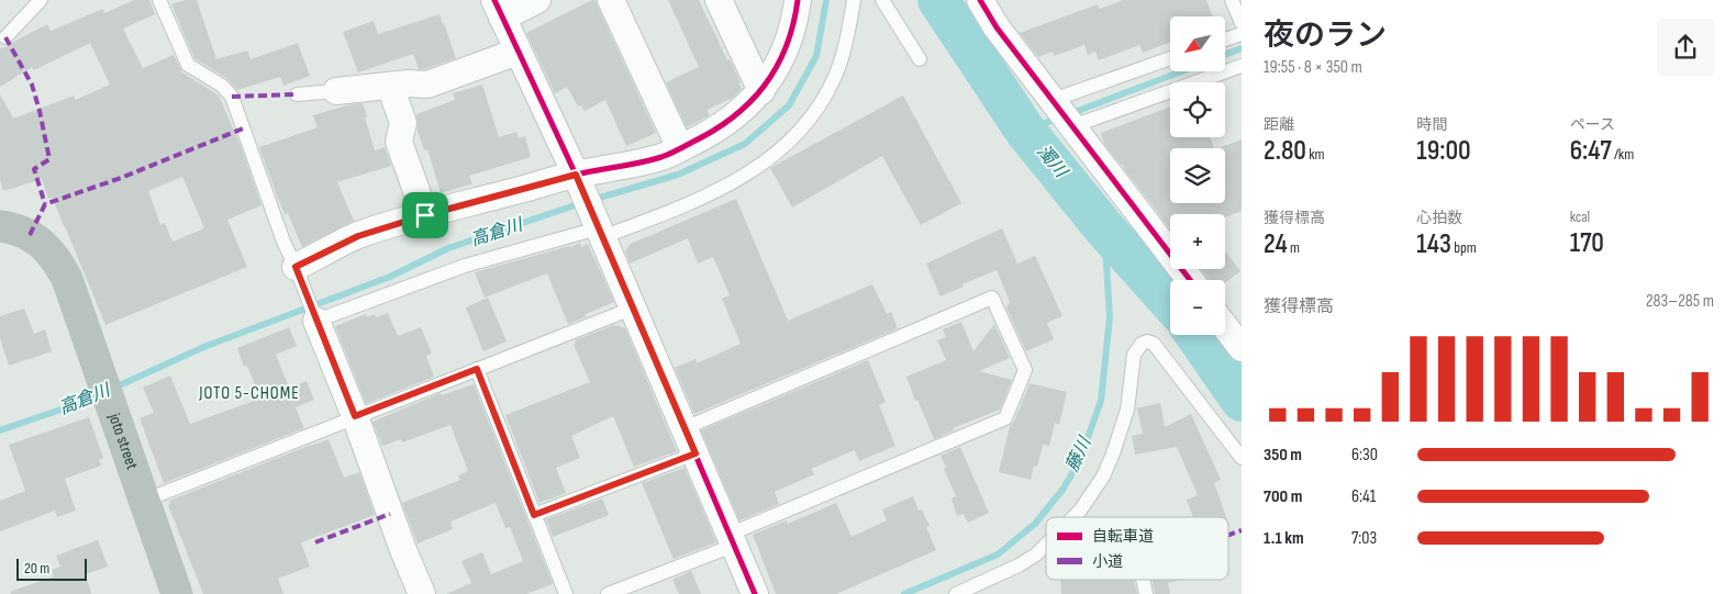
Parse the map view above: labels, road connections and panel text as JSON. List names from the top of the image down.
{
  "streets": {
    "highway": ["joto street"]
  },
  "districts": ["JOTO 5-CHOME"],
  "water": ["濁川", "高倉川", "藤川"],
  "legend": ["自転車道", "小道"],
  "scale_bar": "20 m",
  "north": "bottom left",
  "page": {
    "heading": ["夜のラン", "19:55 · 8 × 350 m"],
    "map_buttons": ["+", "−"],
    "stats": [
      ["距離", "2.80 km"],
      ["時間", "19:00"],
      ["ペース", "6:47 /km"],
      ["獲得標高", "24 m"],
      ["心拍数", "143 bpm"],
      ["kcal", "170"]
    ],
    "chart": ["獲得標高", "283–285 m"],
    "list": [
      {
        "name": "350 m",
        "note": "6:30"
      },
      {
        "name": "700 m",
        "note": "6:41"
      },
      {
        "name": "1.1 km",
        "note": "7:03"
      }
    ],
    "scale": "20 m"
  }
}
